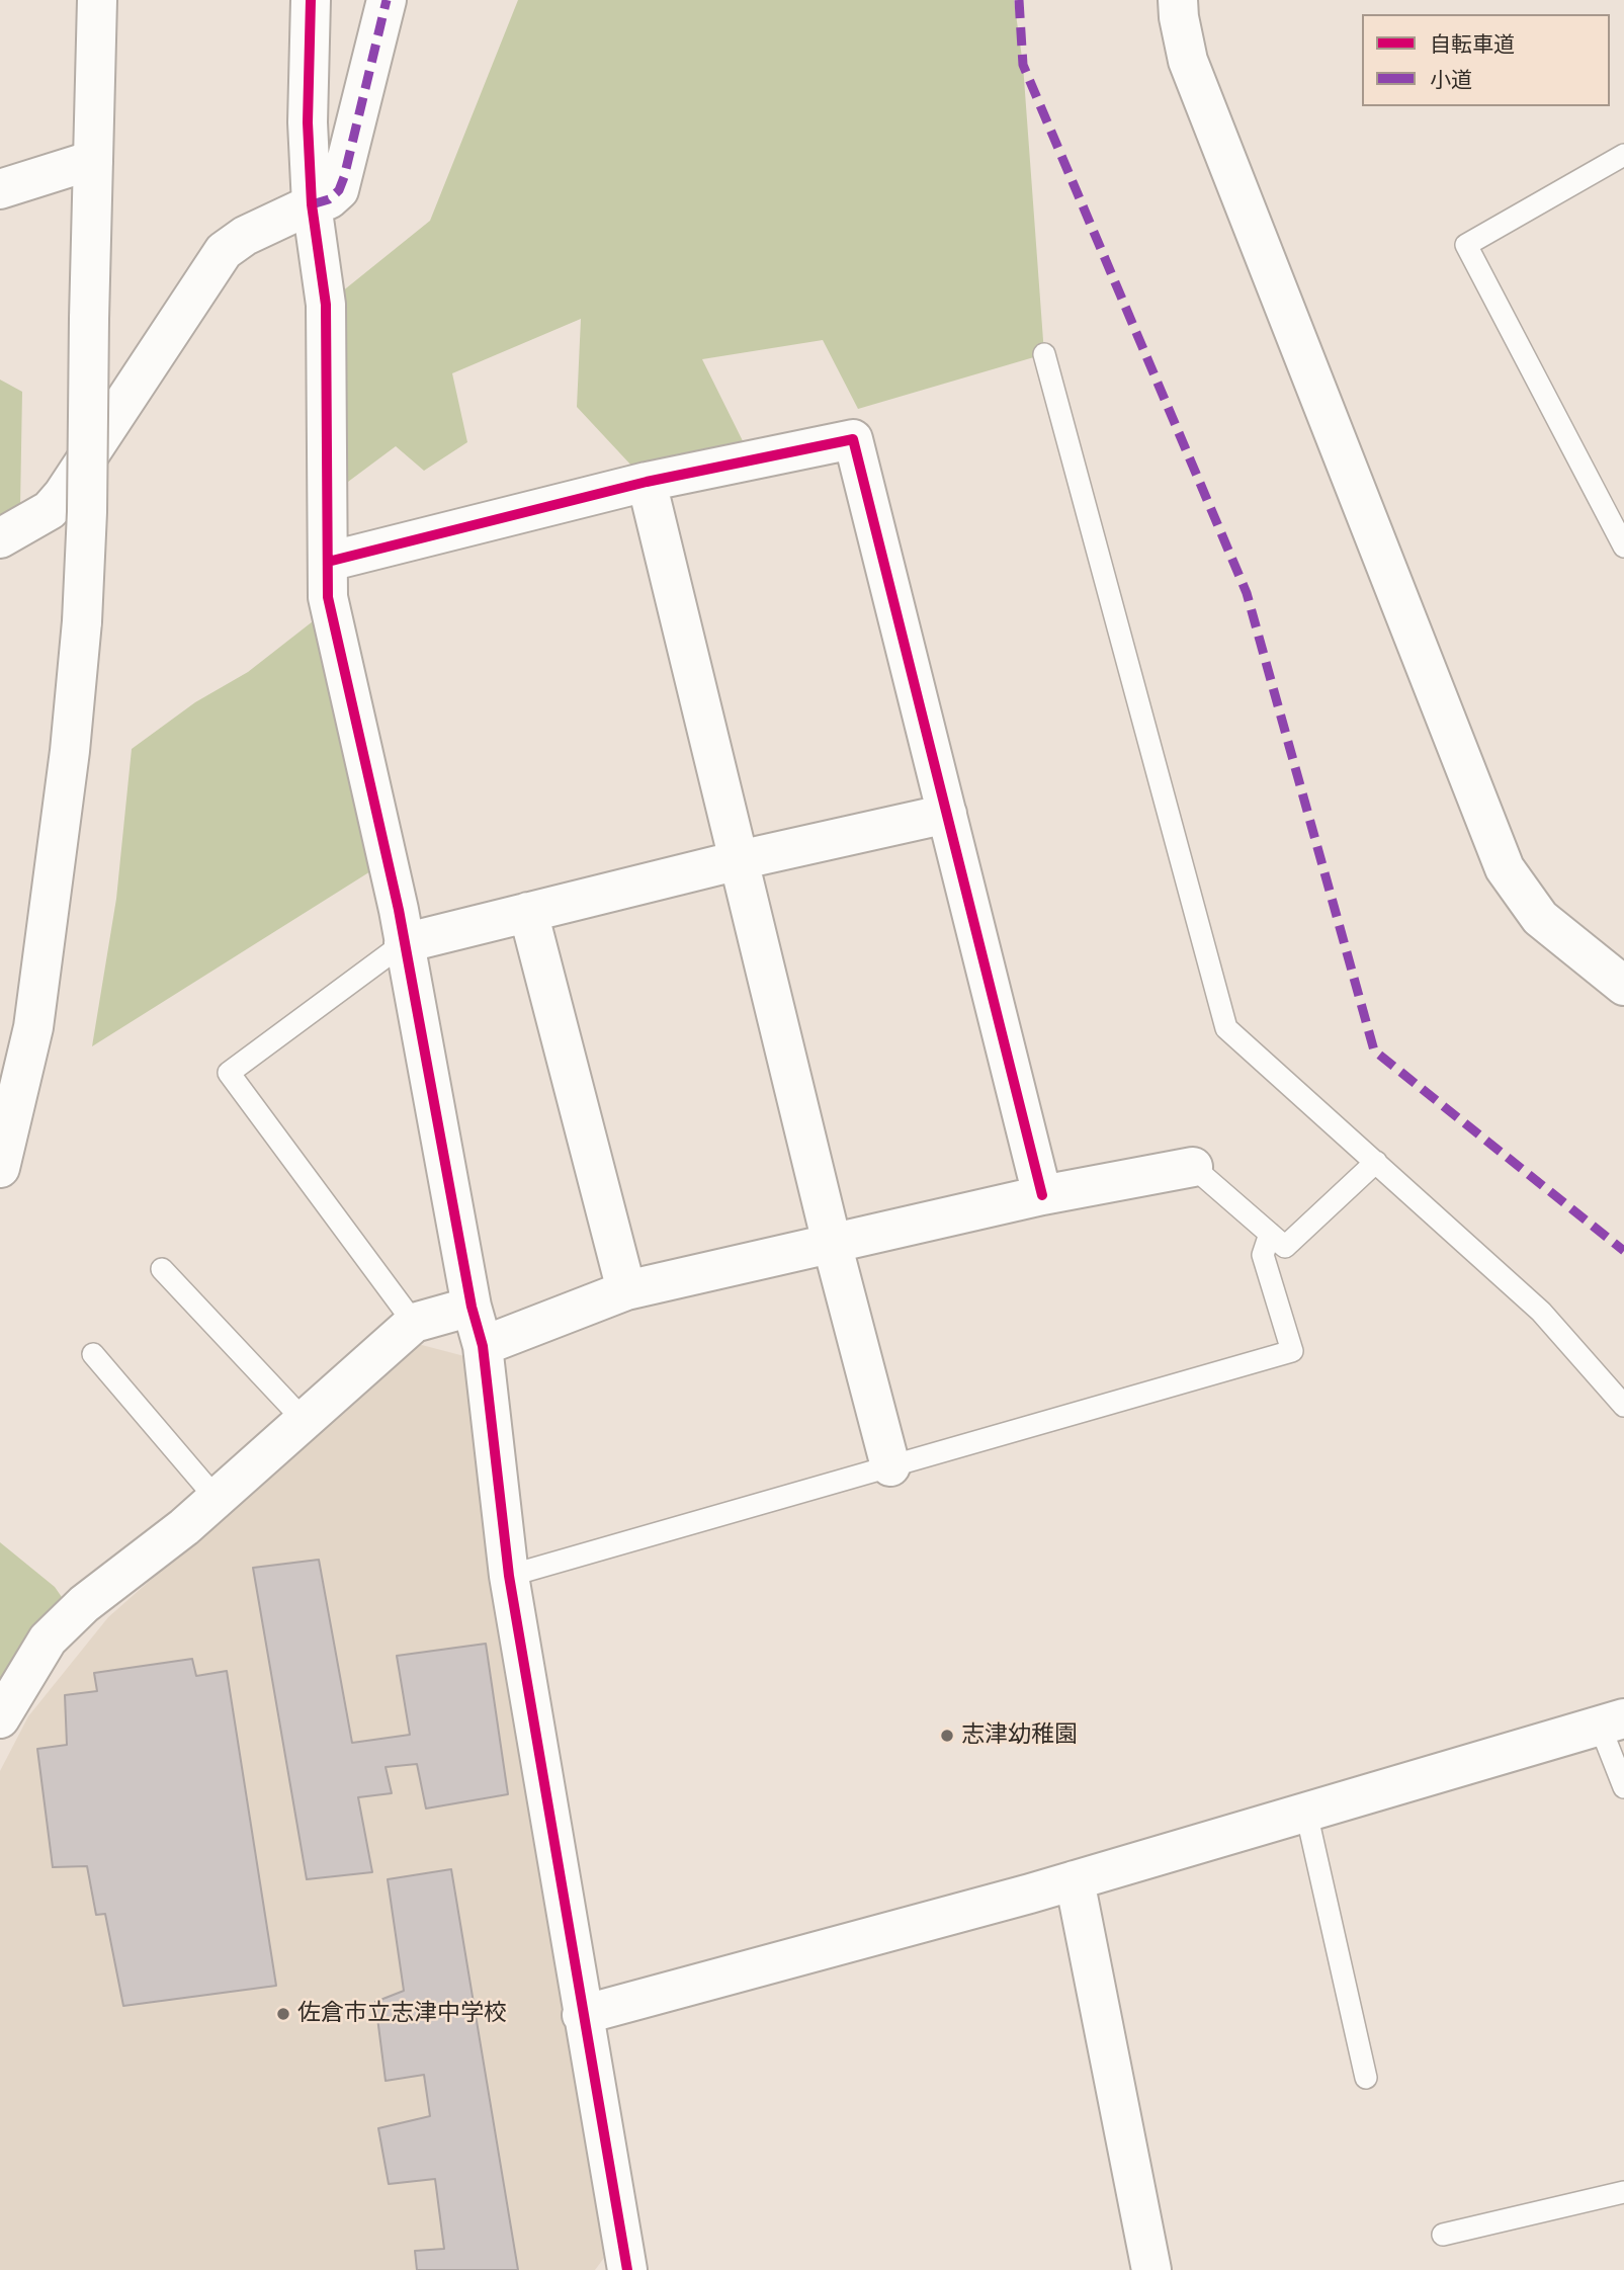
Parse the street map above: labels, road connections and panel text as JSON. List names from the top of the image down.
{
  "places": ["志津幼稚園", "佐倉市立志津中学校"],
  "legend": ["自転車道", "小道"]
}
